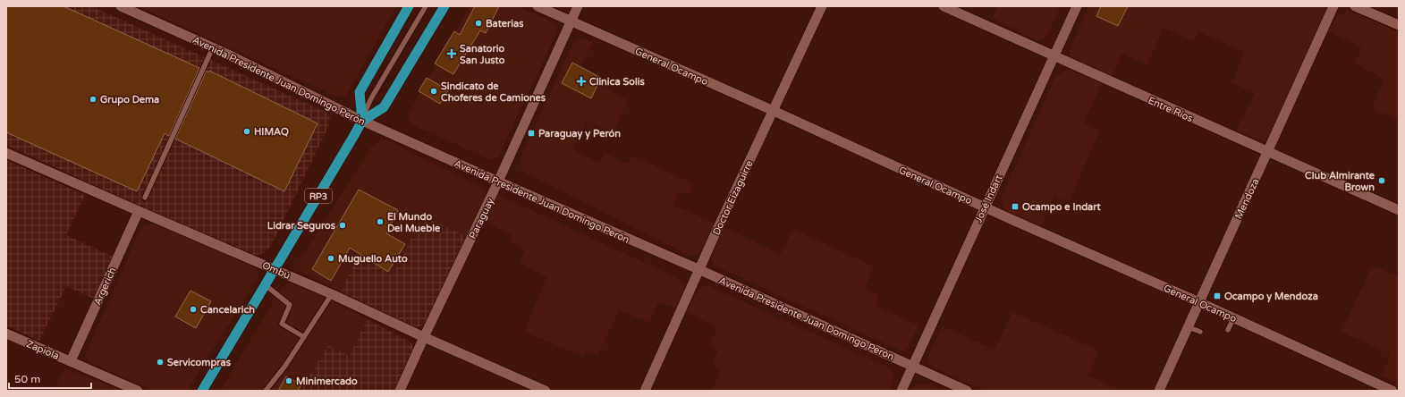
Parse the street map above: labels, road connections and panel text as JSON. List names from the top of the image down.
{
  "streets": {
    "highway": ["RP3"],
    "street": [
      "General Ocampo",
      "Avenida Presidente Juan Domingo Perón",
      "Entre Ríos",
      "Doctor Eizaguirre",
      "José Indart",
      "Mendoza",
      "Paraguay",
      "Ombú",
      "Argerich",
      "Zapiola"
    ]
  },
  "crossings": [
    ["General Ocampo", "Doctor Eizaguirre"],
    ["General Ocampo", "José Indart"],
    ["General Ocampo", "Mendoza"],
    ["General Ocampo", "Paraguay"],
    ["Avenida Presidente Juan Domingo Perón", "RP3"],
    ["Avenida Presidente Juan Domingo Perón", "Doctor Eizaguirre"],
    ["Avenida Presidente Juan Domingo Perón", "José Indart"],
    ["Avenida Presidente Juan Domingo Perón", "Paraguay"],
    ["Entre Ríos", "José Indart"],
    ["Entre Ríos", "Mendoza"],
    ["RP3", "Ombú"],
    ["Paraguay", "Ombú"],
    ["Ombú", "Argerich"],
    ["Argerich", "Zapiola"]
  ],
  "places": {
    "other": [
      "Baterias",
      "Sindicato de Choferes de Camiones",
      "Grupo Dema",
      "HIMAQ",
      "Club Almirante Brown",
      "El Mundo Del Mueble",
      "Lidrar Seguros",
      "Muguello Auto",
      "Cancelarich",
      "Servicompras",
      "Minimercado"
    ],
    "health": ["Sanatorio San Justo", "Clinica Solis"],
    "transit": ["Paraguay y Perón", "Ocampo e Indart", "Ocampo y Mendoza"]
  },
  "scale_bar": "50 m"
}
